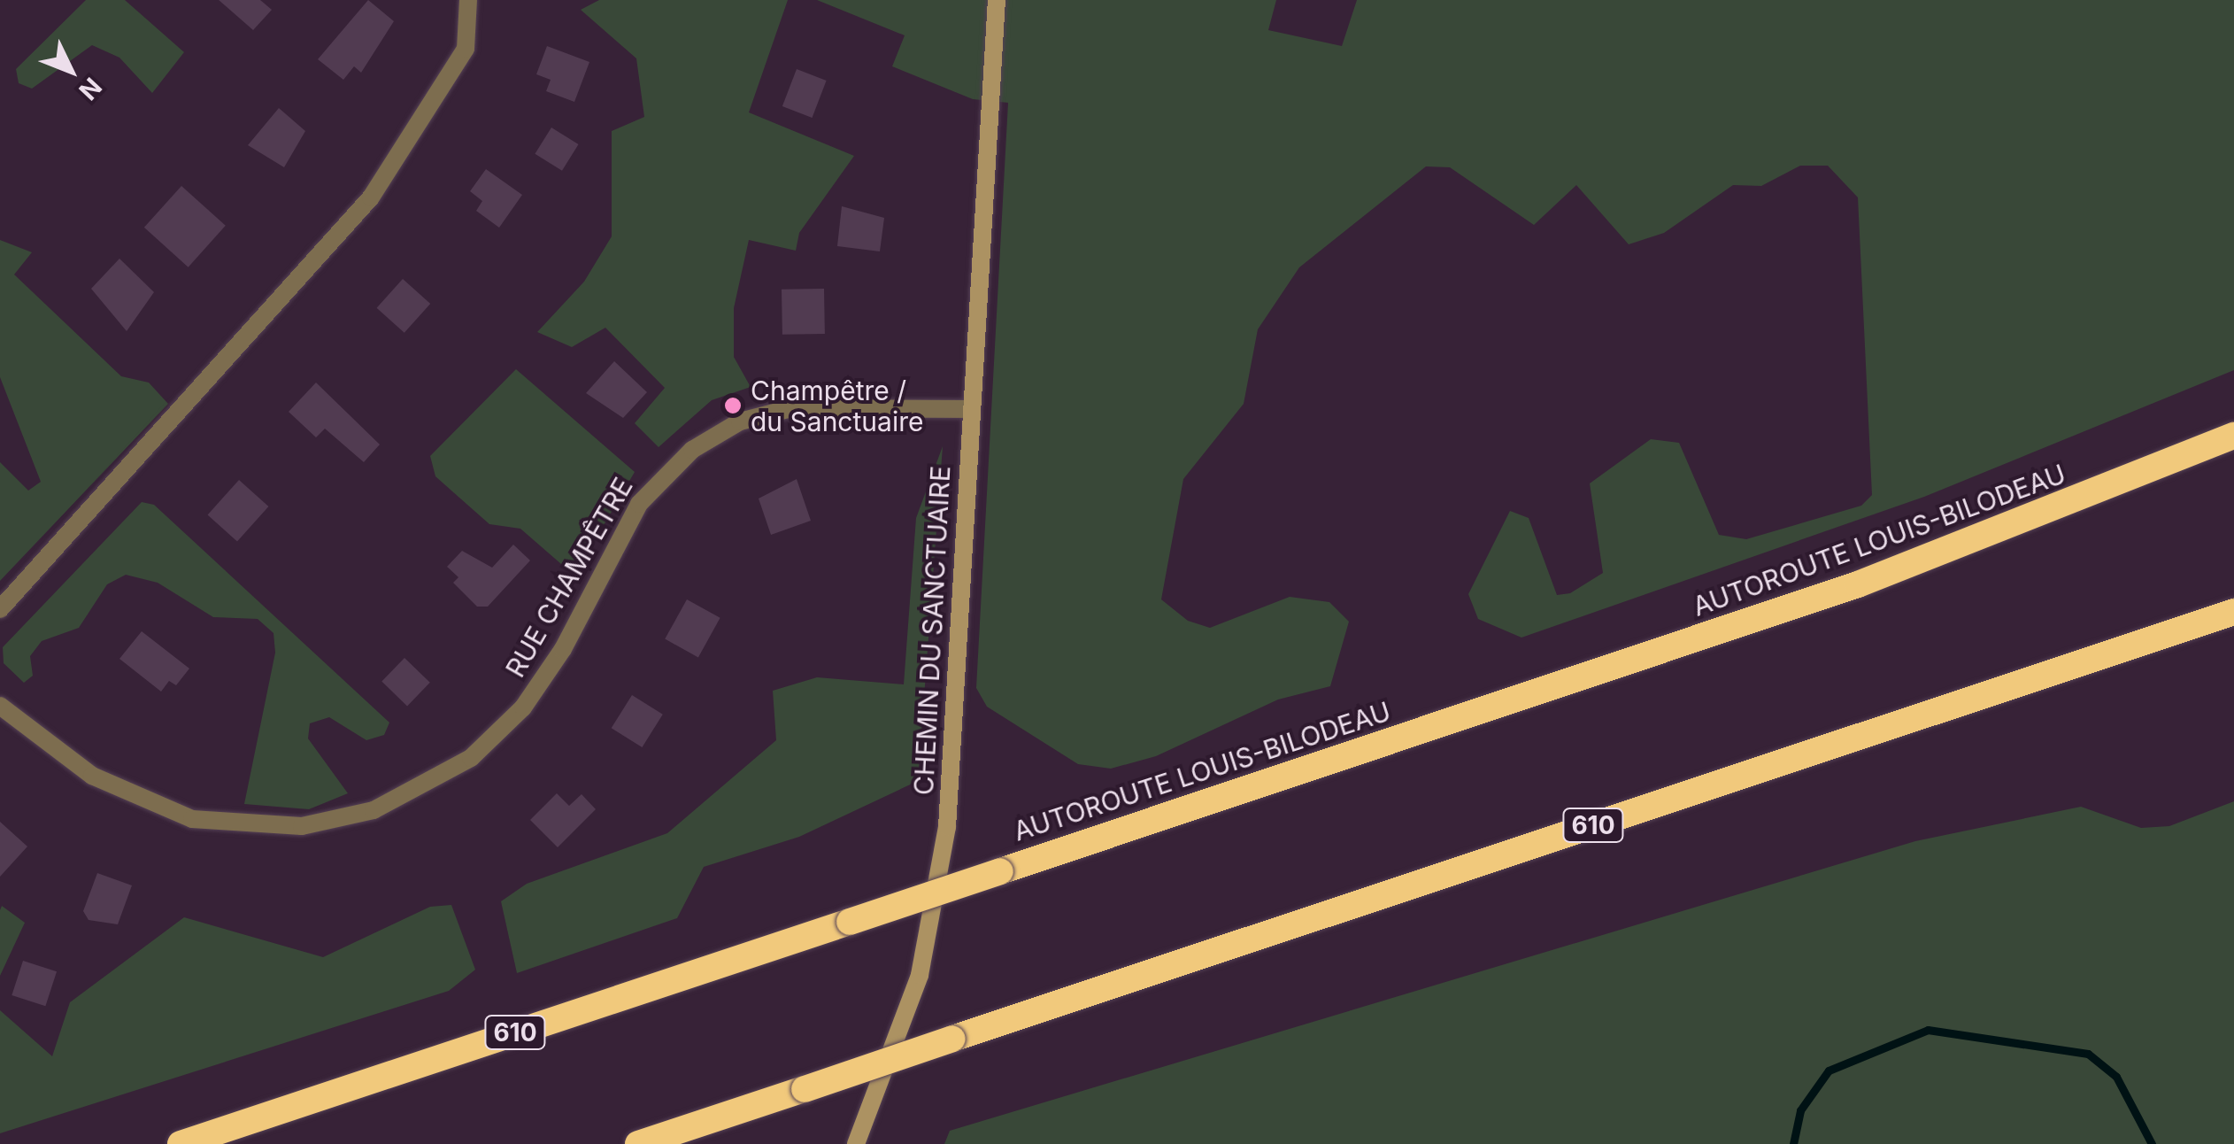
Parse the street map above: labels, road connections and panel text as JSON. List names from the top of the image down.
{
  "streets": {
    "highway": ["AUTOROUTE LOUIS-BILODEAU", "610"],
    "street": ["RUE CHAMPÊTRE", "CHEMIN DU SANCTUAIRE"]
  },
  "crossings": [
    ["RUE CHAMPÊTRE", "CHEMIN DU SANCTUAIRE"]
  ],
  "places": ["Champêtre / du Sanctuaire"],
  "north": "bottom right"
}
